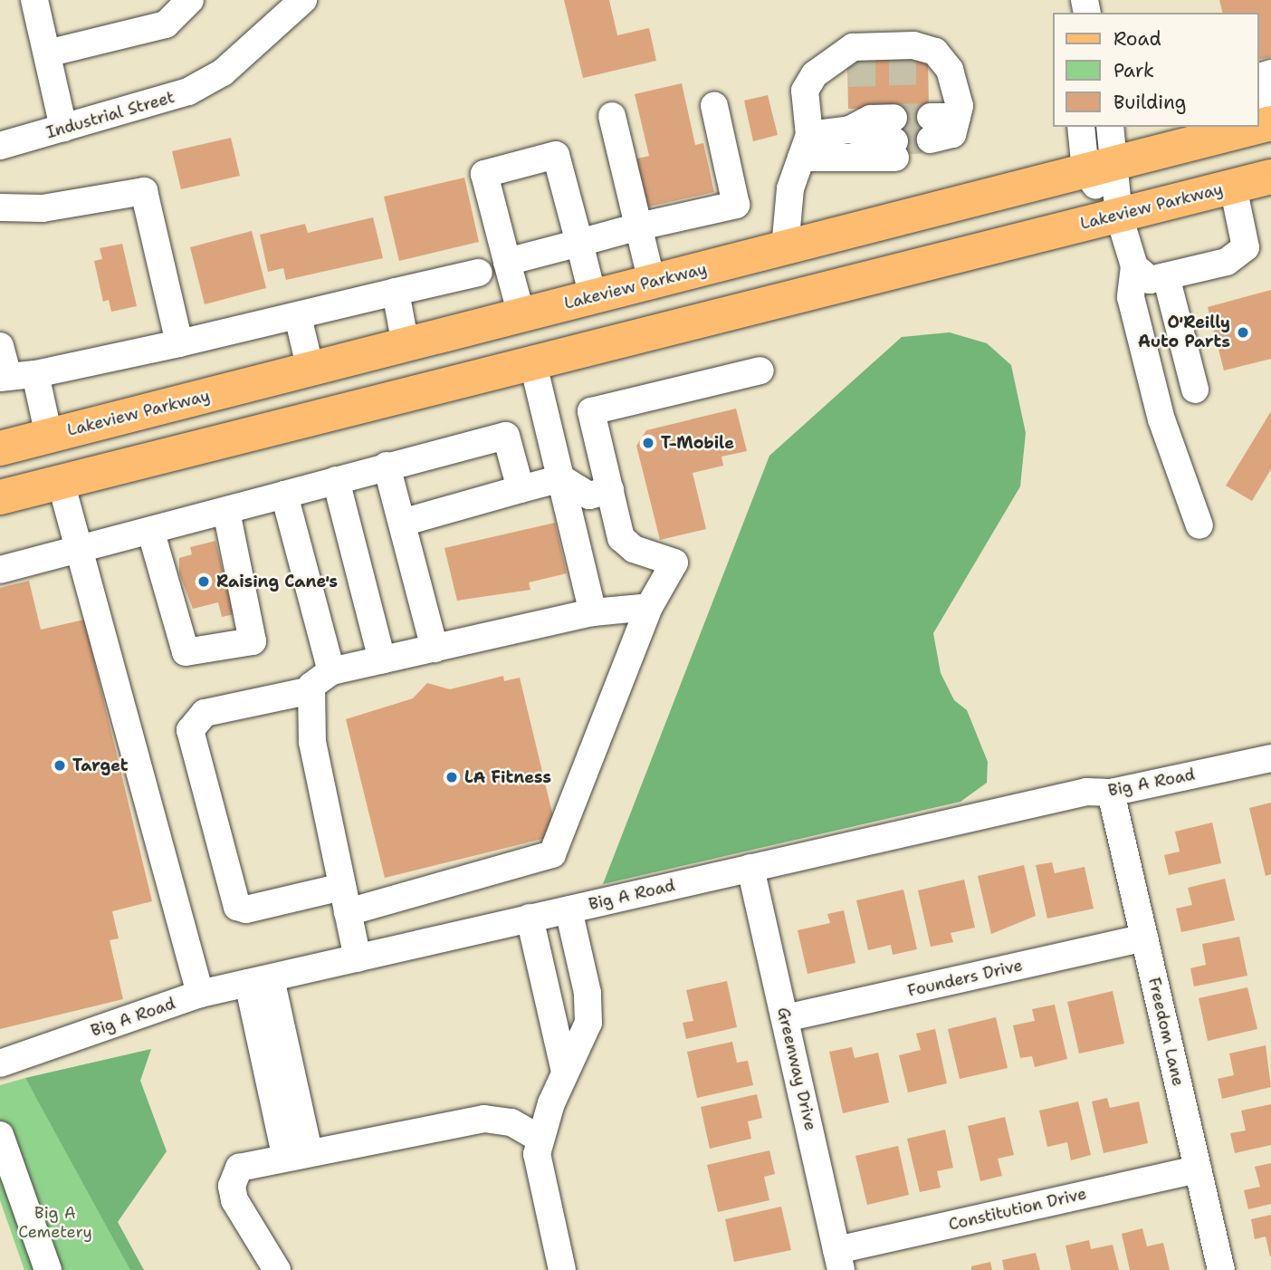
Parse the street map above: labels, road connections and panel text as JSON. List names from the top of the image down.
{
  "streets": {
    "main road": ["Lakeview Parkway"],
    "street": [
      "Industrial Street",
      "Big A Road",
      "Founders Drive",
      "Freedom Lane",
      "Greenway Drive",
      "Constitution Drive"
    ]
  },
  "crossings": [
    ["Big A Road", "Freedom Lane"],
    ["Big A Road", "Greenway Drive"],
    ["Founders Drive", "Freedom Lane"],
    ["Founders Drive", "Greenway Drive"],
    ["Freedom Lane", "Constitution Drive"],
    ["Greenway Drive", "Constitution Drive"]
  ],
  "parks": ["Big A Cemetery"],
  "places": [
    "O'Reilly Auto Parts",
    "T-Mobile",
    "Raising Cane's",
    "Target",
    "LA Fitness"
  ],
  "legend": ["Road", "Park", "Building"]
}
